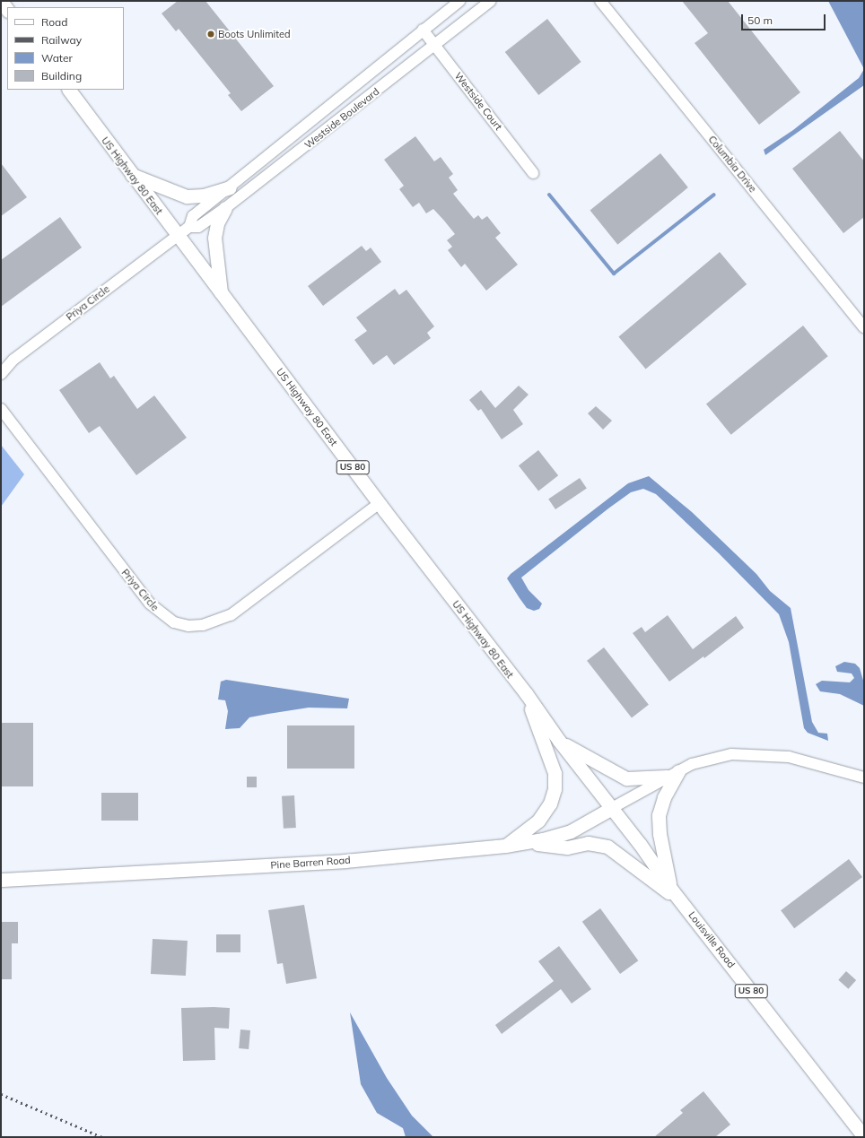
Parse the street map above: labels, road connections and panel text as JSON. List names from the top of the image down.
{
  "streets": {
    "main road": [
      "US Highway 80 East",
      "US 80",
      "Pine Barren Road",
      "Louisville Road"
    ],
    "street": [
      "Westside Court",
      "Westside Boulevard",
      "Columbia Drive",
      "Priya Circle"
    ]
  },
  "crossings": [
    ["Westside Court", "Westside Boulevard"],
    ["Westside Boulevard", "US Highway 80 East"],
    ["Westside Boulevard", "Priya Circle"],
    ["US Highway 80 East", "Priya Circle"],
    ["US Highway 80 East", "Pine Barren Road"],
    ["US Highway 80 East", "Louisville Road"]
  ],
  "places": ["Boots Unlimited"],
  "legend": [
    "Road",
    "Railway",
    "Water",
    "Building"
  ],
  "scale_bar": "50 m"
}
